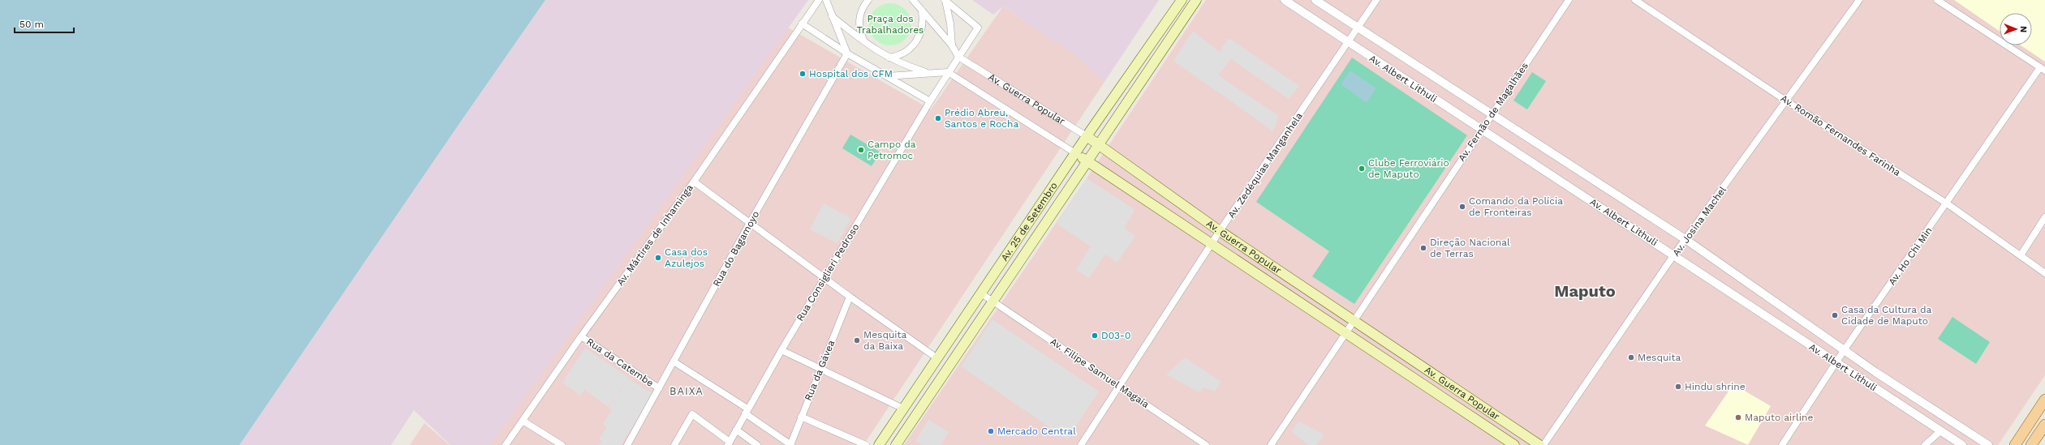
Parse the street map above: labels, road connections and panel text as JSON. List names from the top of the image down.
{
  "streets": {
    "main road": ["Av. Guerra Popular", "Av. 25 de Setembro"],
    "street": [
      "Av. Albert Lithuli",
      "Av. Fernão de Magalhães",
      "Av. Romão Fernandes Farinha",
      "Av. Zedéquias Manganhela",
      "Av. Josina Machel",
      "Av. Mártires de Inhaminga",
      "Rua do Bagamoyo",
      "Av. Ho Chi Min",
      "Rua Consiglieri Pedroso",
      "Rua da Catembe",
      "Rua da Gávea",
      "Av. Filipe Samuel Magaia"
    ]
  },
  "crossings": [
    ["Av. Albert Lithuli", "Av. Fernão de Magalhães"],
    ["Av. Albert Lithuli", "Av. Zedéquias Manganhela"],
    ["Av. Albert Lithuli", "Av. Josina Machel"],
    ["Av. Albert Lithuli", "Av. Ho Chi Min"],
    ["Av. Guerra Popular", "Av. Fernão de Magalhães"],
    ["Av. Guerra Popular", "Av. Zedéquias Manganhela"],
    ["Av. Guerra Popular", "Av. 25 de Setembro"],
    ["Av. Romão Fernandes Farinha", "Av. Josina Machel"],
    ["Av. Romão Fernandes Farinha", "Av. Ho Chi Min"],
    ["Av. Zedéquias Manganhela", "Av. Filipe Samuel Magaia"],
    ["Av. 25 de Setembro", "Av. Filipe Samuel Magaia"],
    ["Av. Mártires de Inhaminga", "Rua da Catembe"],
    ["Rua do Bagamoyo", "Rua da Catembe"]
  ],
  "districts": ["Maputo", "BAIXA"],
  "parks": ["Praça dos Trabalhadores"],
  "places": [
    "Hospital dos CFM",
    "Prédio Abreu, Santos e Rocha",
    "Campo da Petromoc",
    "Clube Ferroviário de Maputo",
    "Comando da Polícia de Fronteiras",
    "Direção Nacional de Terras",
    "Casa dos Azulejos",
    "Casa da Cultura da Cidade de Maputo",
    "D03-0",
    "Mesquita da Baixa",
    "Mesquita",
    "Hindu shrine",
    "Maputo airline",
    "Mercado Central"
  ],
  "scale_bar": "50 m",
  "north": "right"
}
